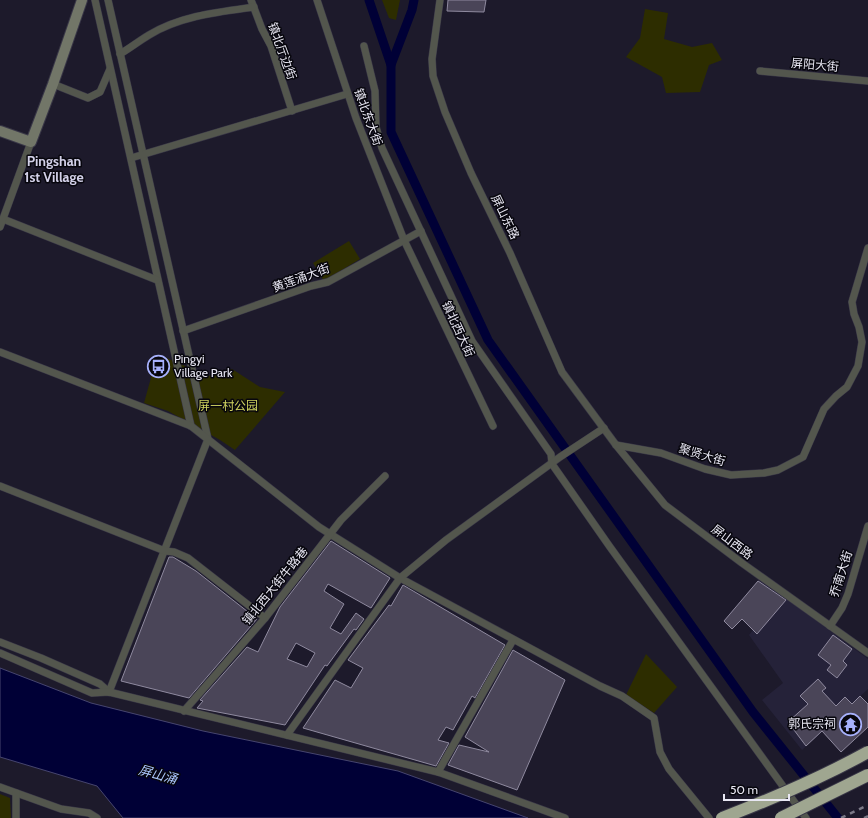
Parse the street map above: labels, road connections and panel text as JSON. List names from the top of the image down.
{
  "streets": {
    "street": [
      "镇北厅边街",
      "屏阳大街",
      "镇北东大街",
      "屏山东路",
      "黄莲涌大街",
      "镇北西大街",
      "聚贤大街",
      "屏山西路",
      "乔南大街",
      "镇北西大街牛路巷"
    ]
  },
  "crossings": [
    ["镇北东大街", "黄莲涌大街"],
    ["镇北东大街", "镇北西大街"],
    ["屏山东路", "屏山西路"],
    ["黄莲涌大街", "镇北西大街"],
    ["聚贤大街", "屏山西路"],
    ["屏山西路", "乔南大街"]
  ],
  "districts": ["Pingshan 1st Village"],
  "water": ["屏山涌"],
  "parks": ["屏一村公园"],
  "places": {
    "bus stop": ["Pingyi Village Park"],
    "temple": ["郭氏宗祠"]
  },
  "scale_bar": "50 m"
}
